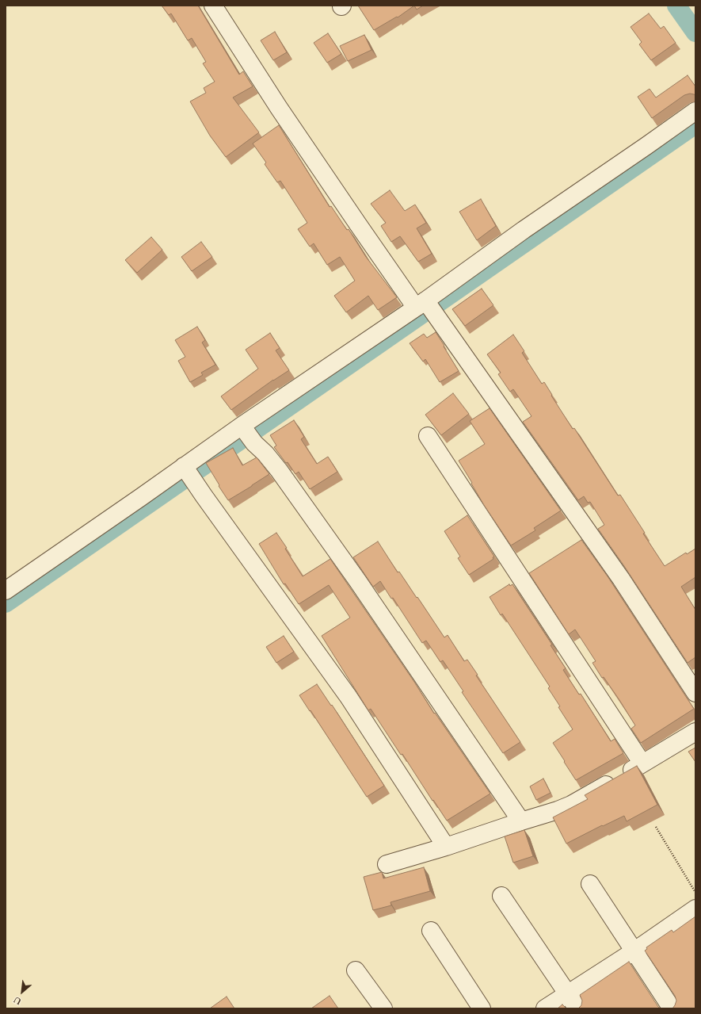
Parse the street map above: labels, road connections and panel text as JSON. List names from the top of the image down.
{
  "north": "bottom left"
}
